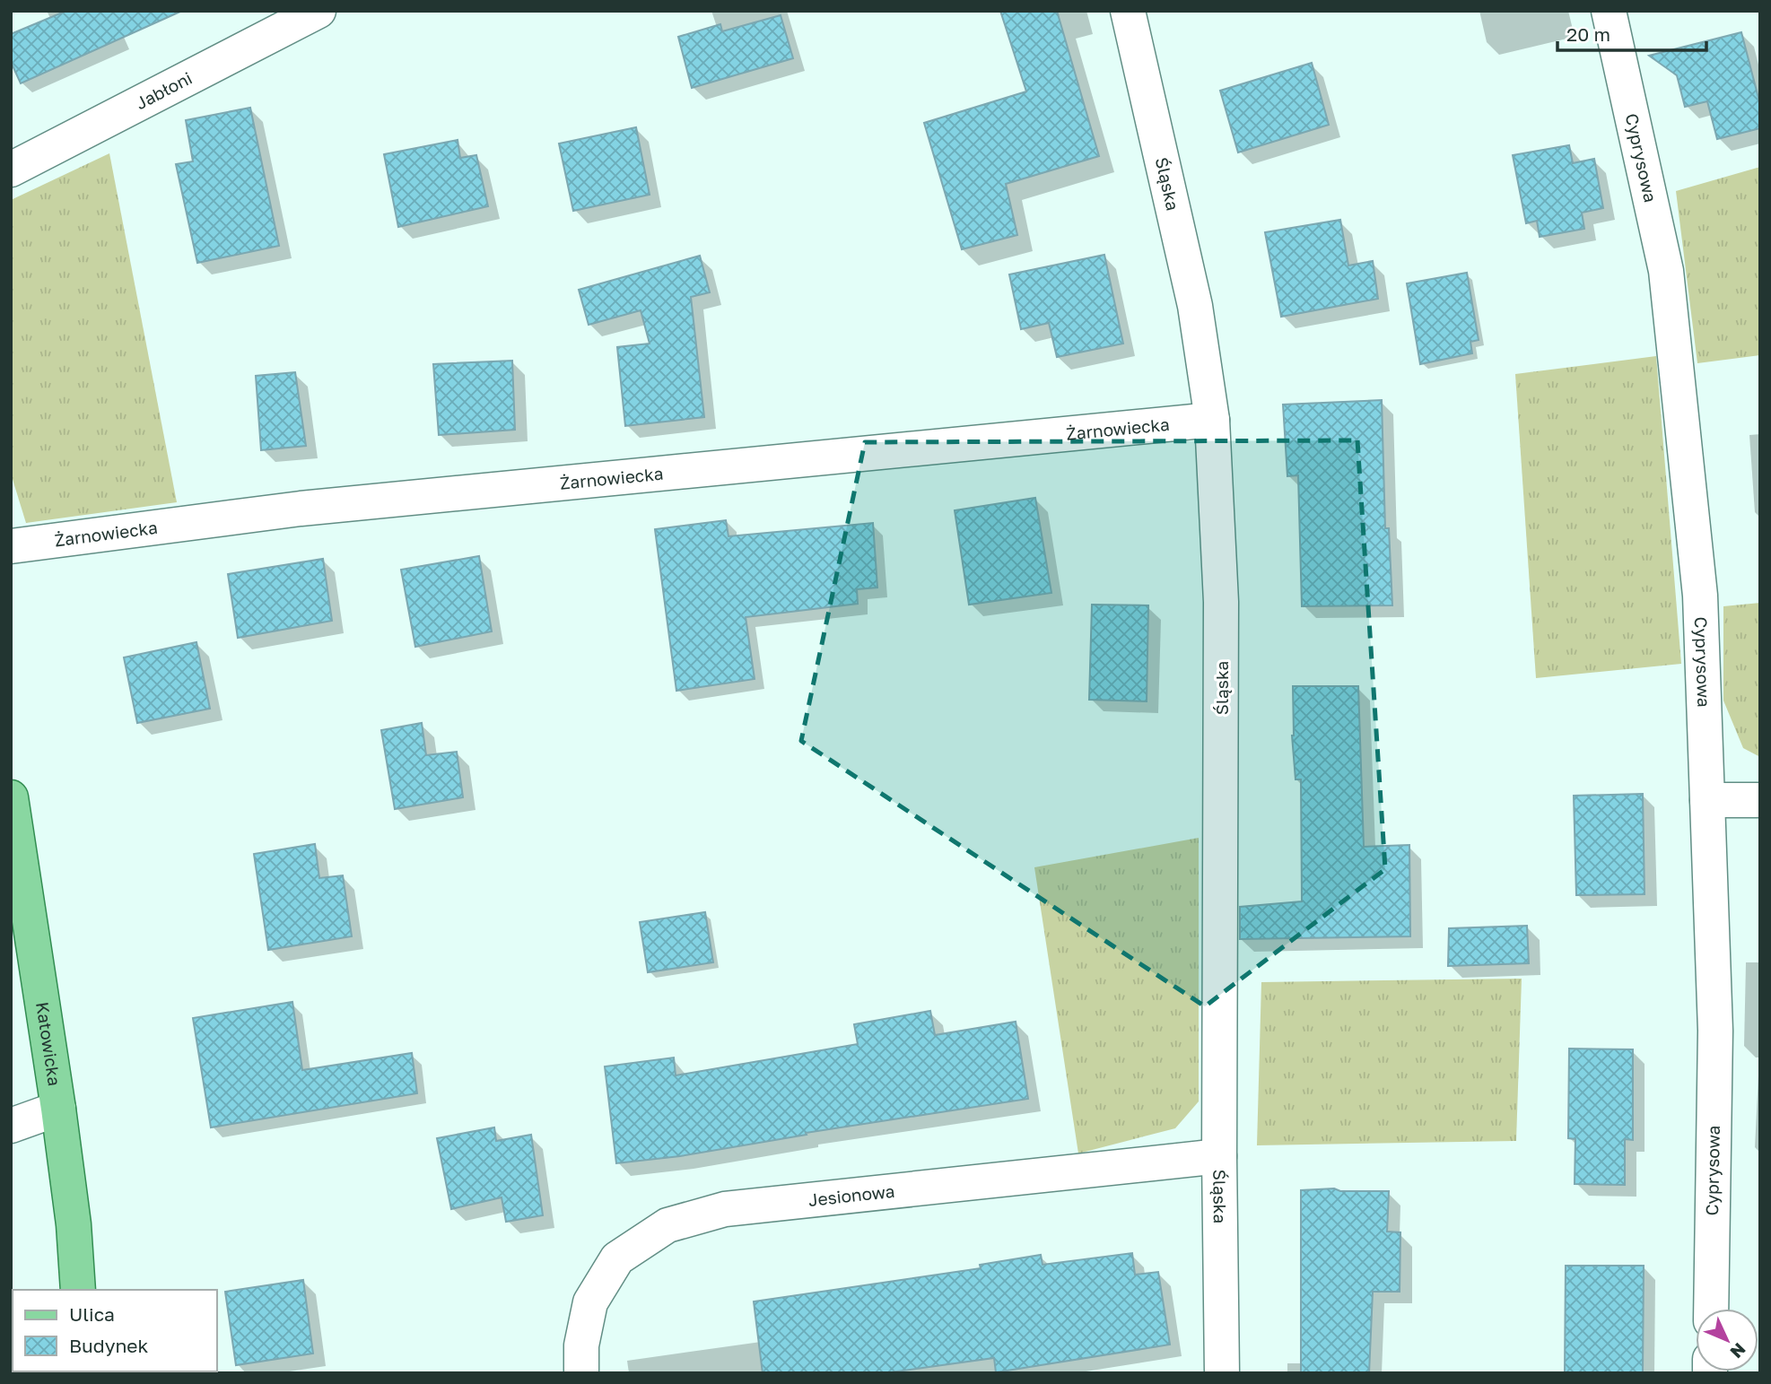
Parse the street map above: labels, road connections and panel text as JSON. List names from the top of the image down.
{
  "streets": {
    "main road": ["Katowicka"],
    "street": [
      "Jabłoni",
      "Cyprysowa",
      "Śląska",
      "Żarnowiecka",
      "Jesionowa"
    ]
  },
  "crossings": [
    ["Śląska", "Żarnowiecka"],
    ["Śląska", "Jesionowa"]
  ],
  "legend": ["Ulica", "Budynek"],
  "scale_bar": "20 m",
  "north": "bottom right"
}
